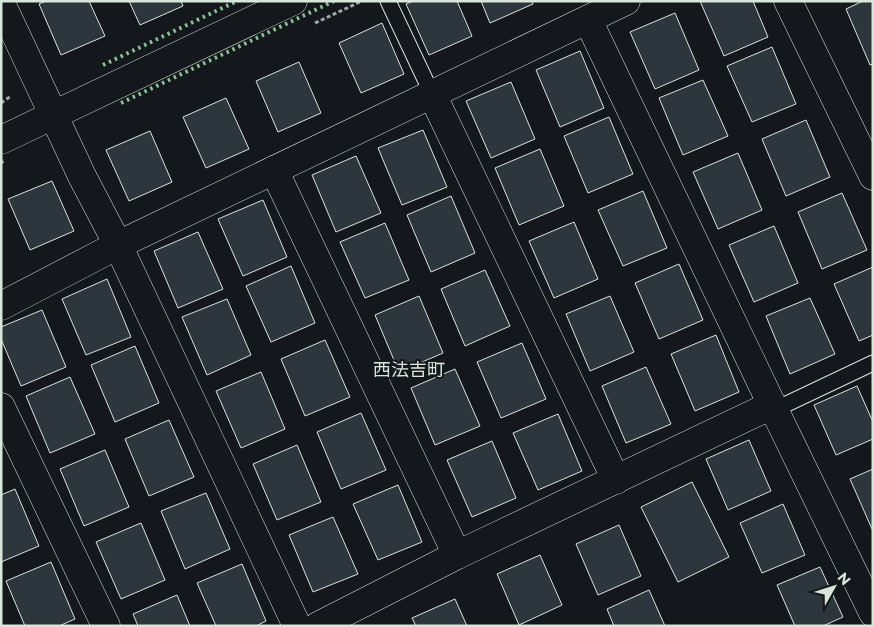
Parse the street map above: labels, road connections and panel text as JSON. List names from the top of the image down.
{
  "districts": ["西法吉町"],
  "north": "top right"
}
